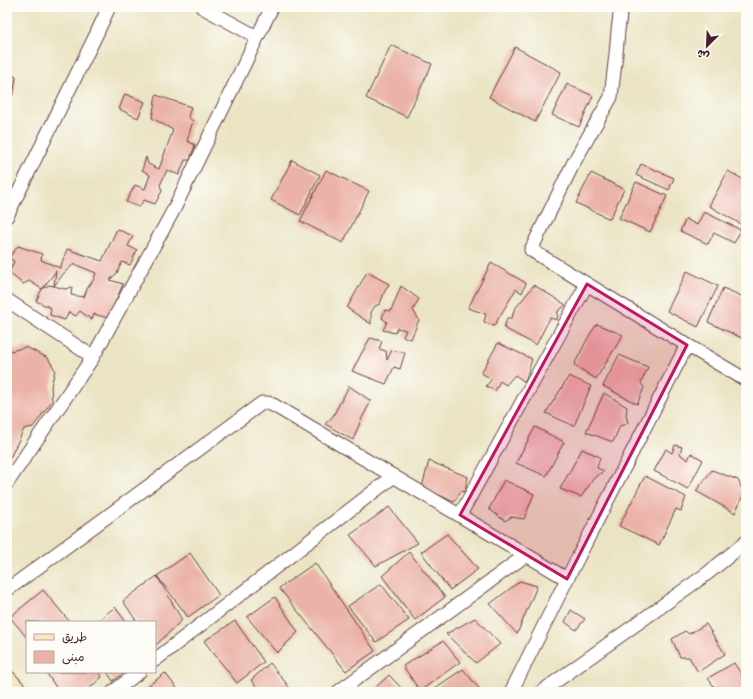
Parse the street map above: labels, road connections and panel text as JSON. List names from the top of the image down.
{
  "legend": ["طريق", "مبنى"],
  "north": "bottom left"
}
